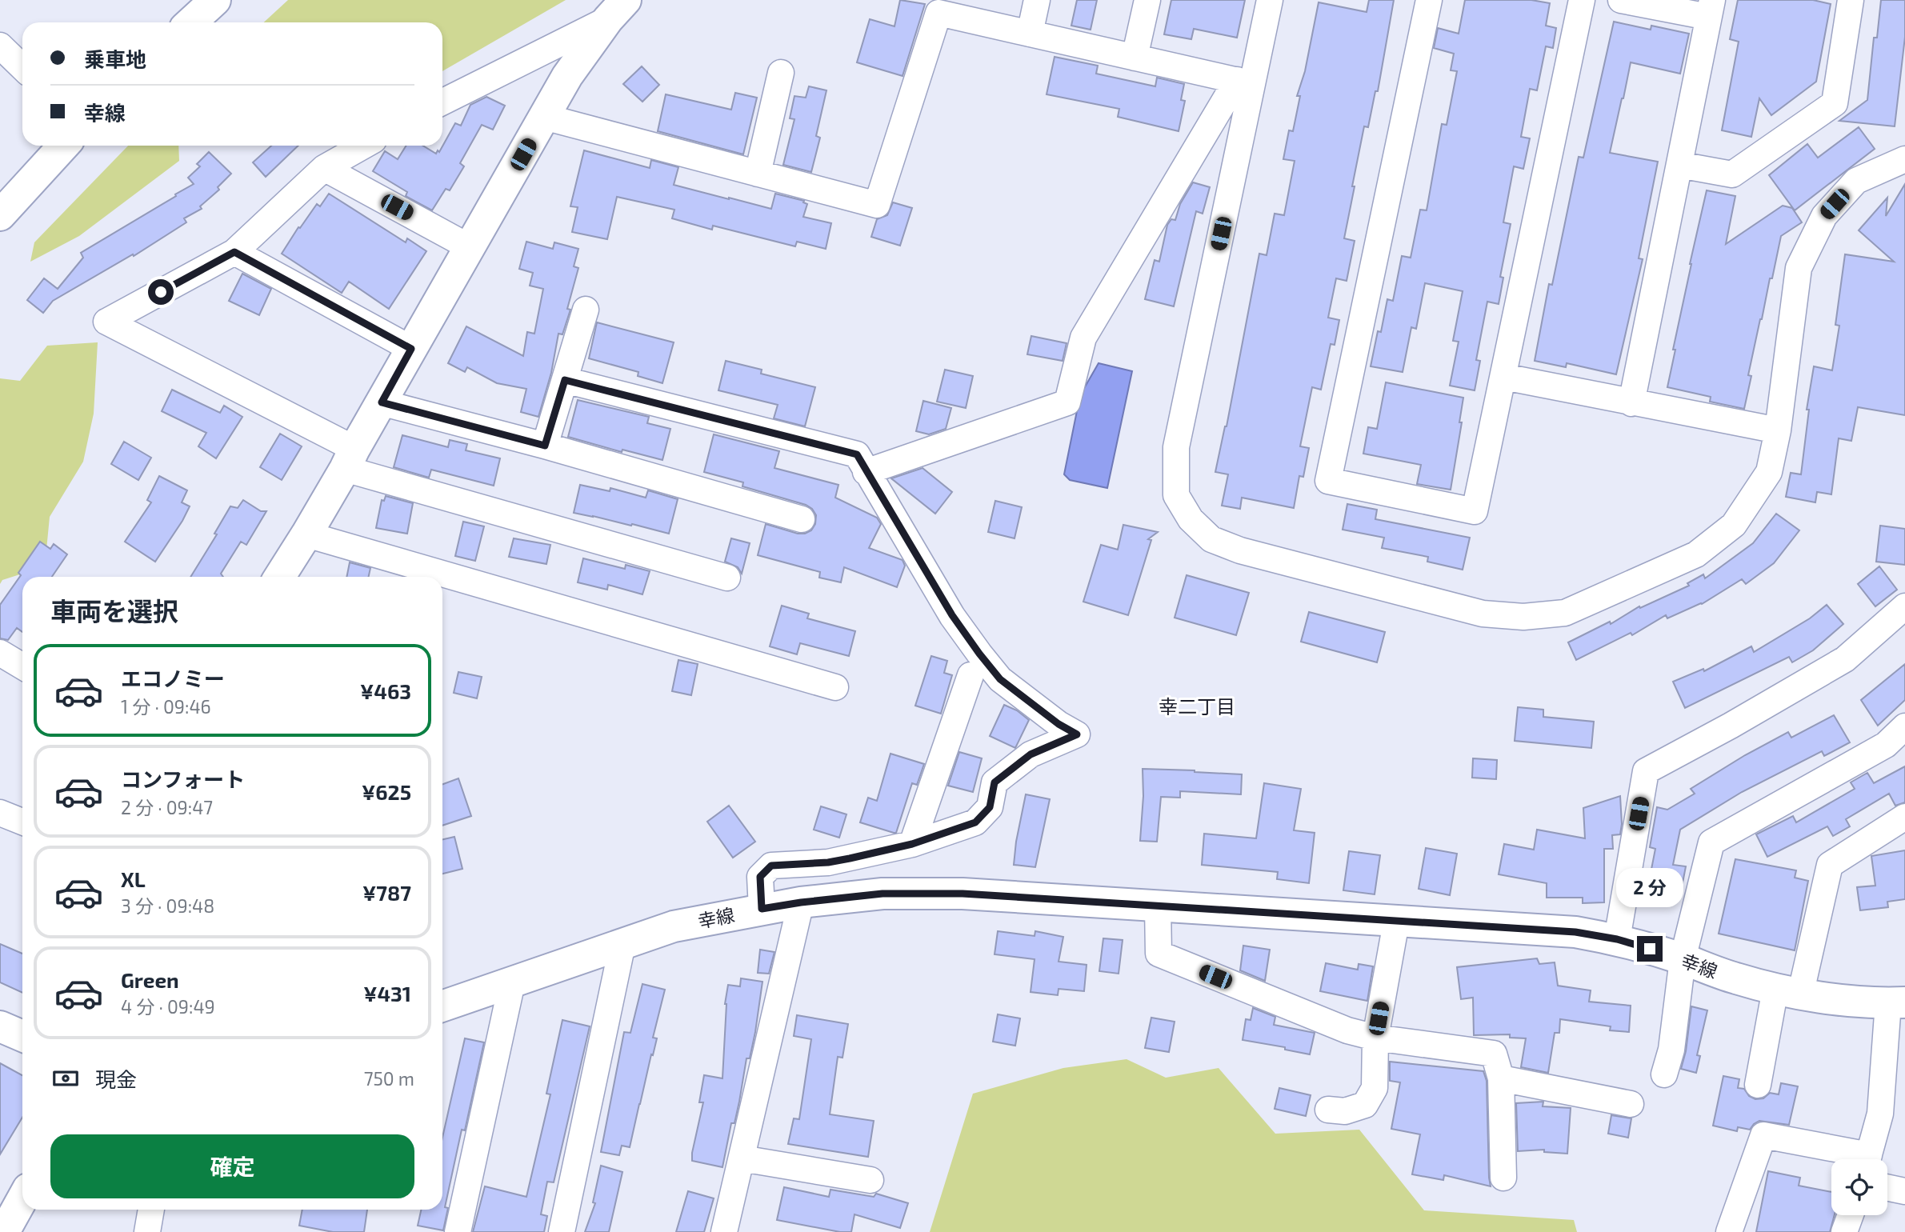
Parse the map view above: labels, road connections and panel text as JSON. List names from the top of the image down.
{
  "streets": {
    "street": ["幸線"]
  },
  "districts": ["幸二丁目"],
  "page": {
    "banner": ["乗車地", "幸線"],
    "heading": "車両を選択",
    "list": [
      {
        "name": "エコノミー",
        "note": "1 分 · 09:46",
        "value": "¥463"
      },
      {
        "name": "コンフォート",
        "note": "2 分 · 09:47",
        "value": "¥625"
      },
      {
        "name": "XL",
        "note": "3 分 · 09:48",
        "value": "¥787"
      },
      {
        "name": "Green",
        "note": "4 分 · 09:49",
        "value": "¥431"
      }
    ],
    "bubble": "2 分",
    "pay": ["現金", "750 m"],
    "buttons": "確定"
  }
}
